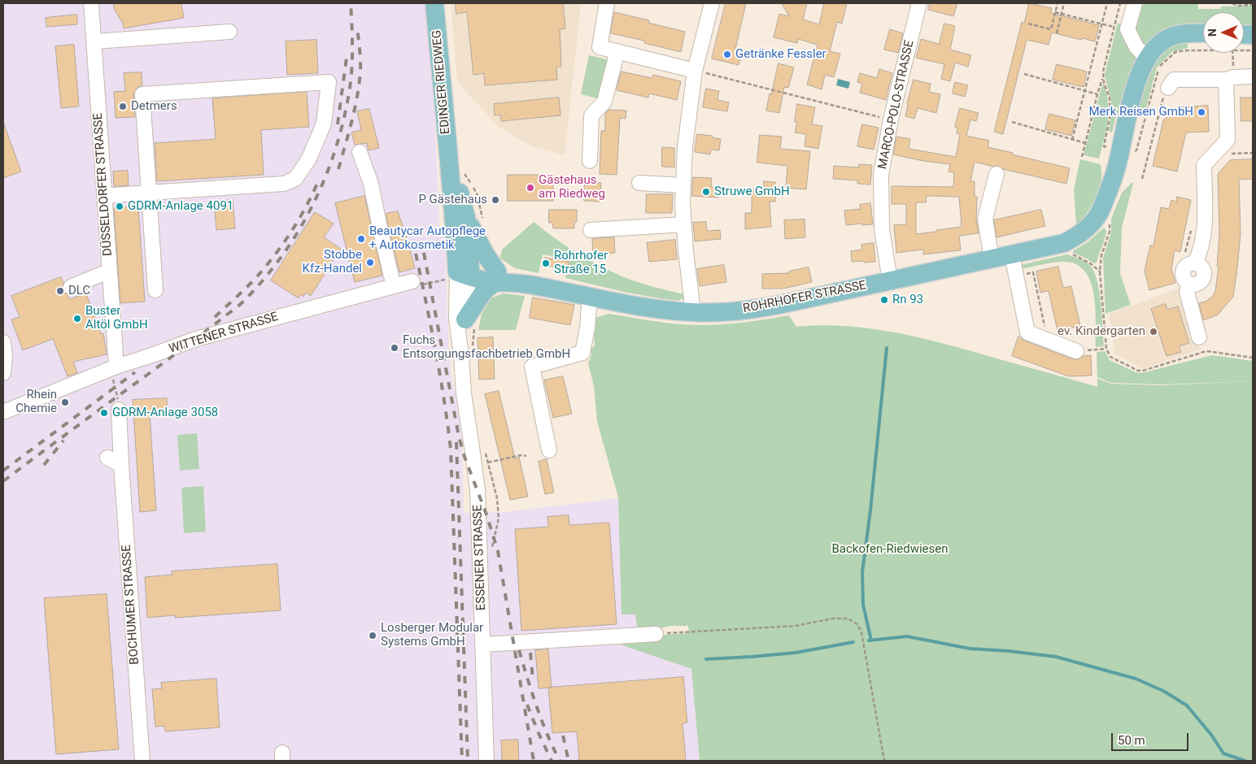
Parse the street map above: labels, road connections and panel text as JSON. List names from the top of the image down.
{
  "streets": {
    "main road": ["EDINGER RIEDWEG", "ROHRHOFER STRASSE"],
    "street": [
      "MARCO-POLO-STRASSE",
      "DÜSSELDORFER STRASSE",
      "WITTENER STRASSE",
      "ESSENER STRASSE",
      "BOCHUMER STRASSE"
    ]
  },
  "crossings": [
    ["EDINGER RIEDWEG", "ROHRHOFER STRASSE"],
    ["EDINGER RIEDWEG", "ESSENER STRASSE"],
    ["MARCO-POLO-STRASSE", "ROHRHOFER STRASSE"],
    ["DÜSSELDORFER STRASSE", "WITTENER STRASSE"],
    ["ROHRHOFER STRASSE", "ESSENER STRASSE"]
  ],
  "parks": ["Backofen-Riedwiesen"],
  "places": [
    "Getränke Fessler",
    "Detmers",
    "Merk Reisen GmbH",
    "Gästehaus am Riedweg",
    "Struwe GmbH",
    "P Gästehaus",
    "GDRM-Anlage 4091",
    "Beautycar Autopflege + Autokosmetik",
    "Stobbe Kfz-Handel",
    "Rohrhofer Straße 15",
    "DLC",
    "Rn 93",
    "Buster Altöl GmbH",
    "ev. Kindergarten",
    "Fuchs Entsorgungsfachbetrieb GmbH",
    "Rhein Chemie",
    "GDRM-Anlage 3058",
    "Losberger Modular Systems GmbH"
  ],
  "scale_bar": "50 m",
  "north": "left"
}
